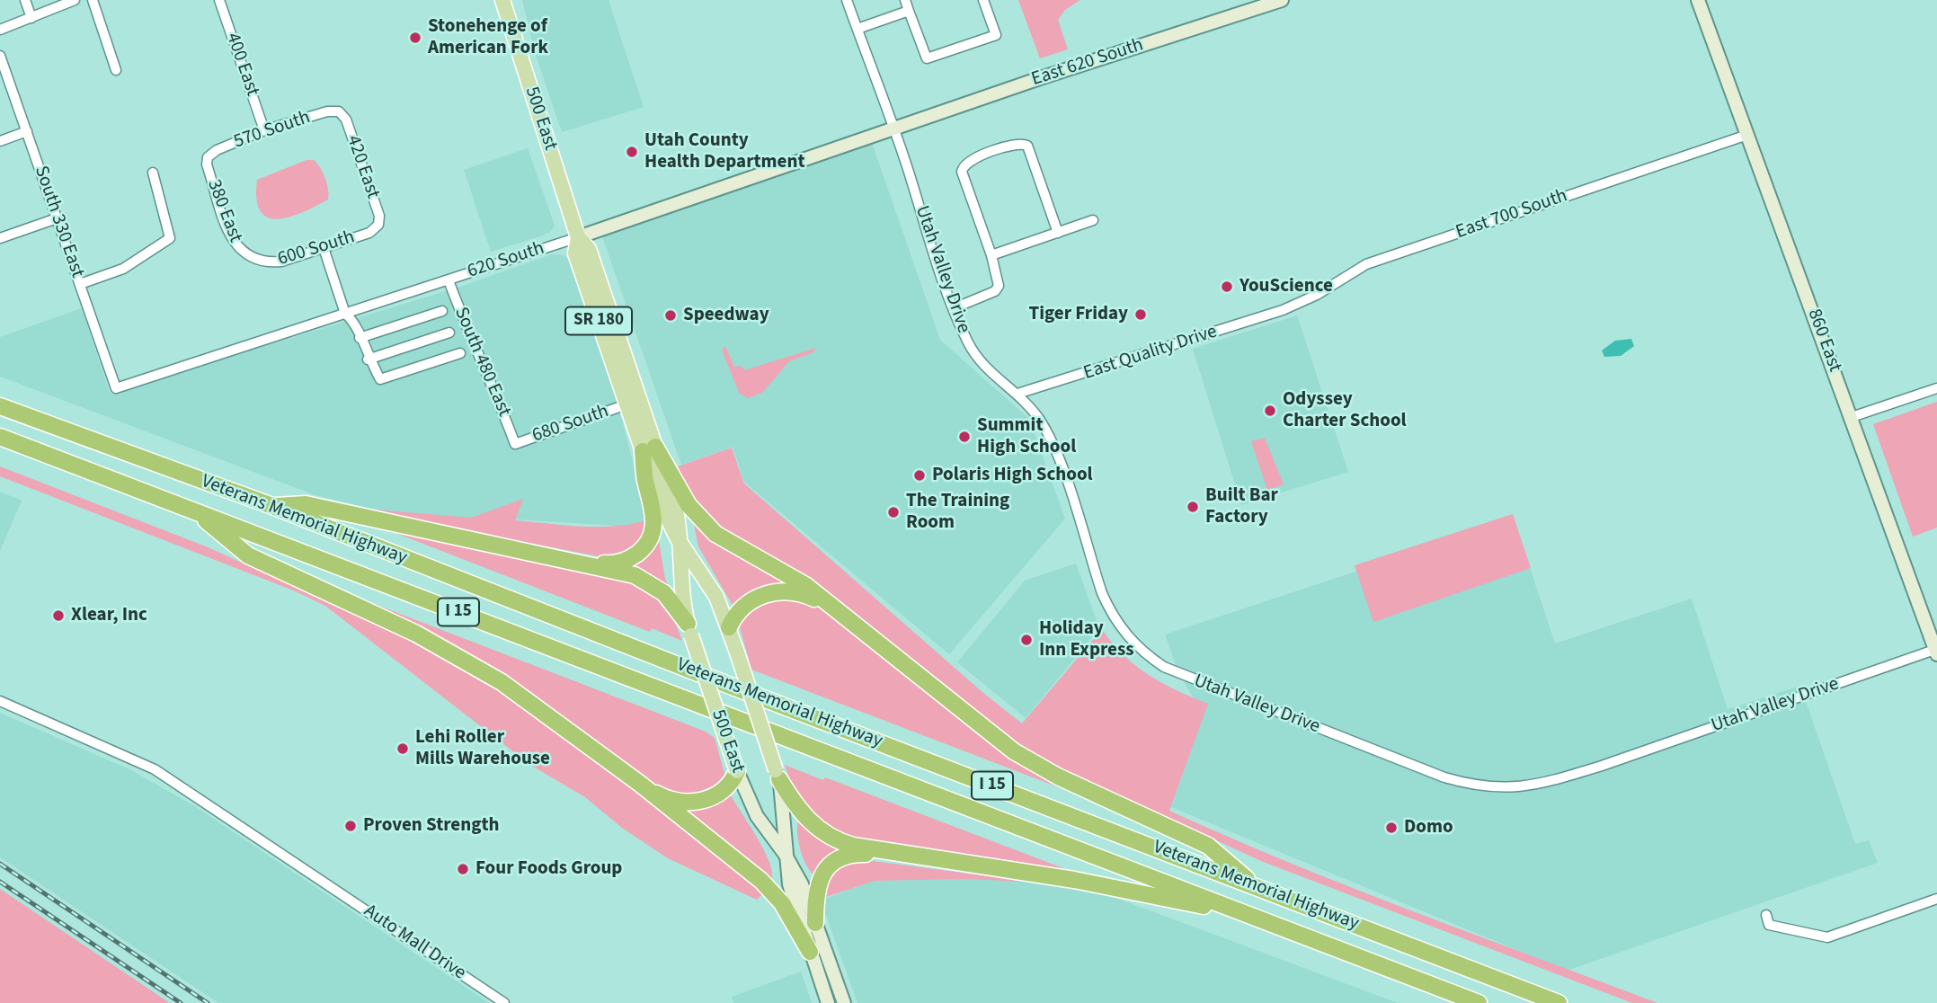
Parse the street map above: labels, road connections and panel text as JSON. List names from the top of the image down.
{
  "streets": {
    "highway": ["Veterans Memorial Highway", "I 15"],
    "main road": ["500 East", "SR 180"],
    "street": [
      "East 620 South",
      "400 East",
      "570 South",
      "420 East",
      "380 East",
      "East 700 South",
      "South 330 East",
      "600 South",
      "620 South",
      "Utah Valley Drive",
      "860 East",
      "East Quality Drive",
      "South 480 East",
      "680 South",
      "Auto Mall Drive"
    ]
  },
  "crossings": [
    ["East 620 South", "620 South"],
    ["East 620 South", "Utah Valley Drive"],
    ["400 East", "570 South"],
    ["400 East", "420 East"],
    ["400 East", "380 East"],
    ["400 East", "600 South"],
    ["500 East", "620 South"],
    ["500 East", "680 South"],
    ["570 South", "420 East"],
    ["570 South", "380 East"],
    ["570 South", "600 South"],
    ["420 East", "380 East"],
    ["420 East", "600 South"],
    ["380 East", "600 South"],
    ["East 700 South", "860 East"],
    ["East 700 South", "East Quality Drive"],
    ["South 330 East", "620 South"],
    ["620 South", "Utah Valley Drive"],
    ["620 South", "South 480 East"],
    ["Utah Valley Drive", "860 East"],
    ["Utah Valley Drive", "East Quality Drive"],
    ["South 480 East", "680 South"]
  ],
  "places": [
    "Stonehenge of American Fork",
    "Utah County Health Department",
    "YouScience",
    "Tiger Friday",
    "Speedway",
    "Odyssey Charter School",
    "Summit High School",
    "Polaris High School",
    "Built Bar Factory",
    "The Training Room",
    "Xlear, Inc",
    "Holiday Inn Express",
    "Lehi Roller Mills Warehouse",
    "Proven Strength",
    "Domo",
    "Four Foods Group"
  ]
}
